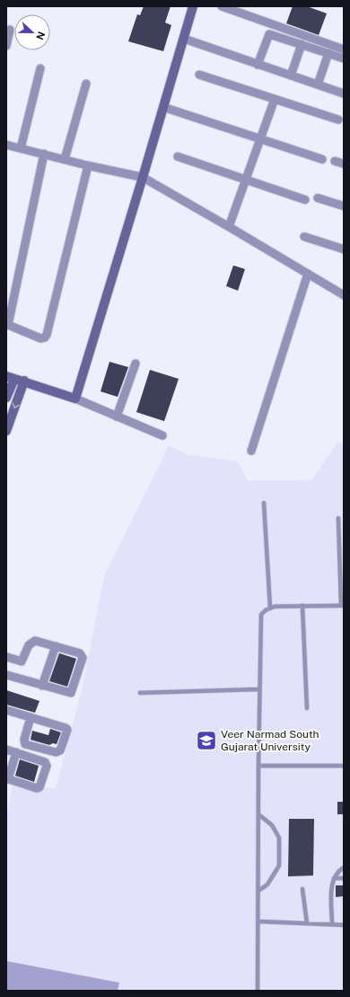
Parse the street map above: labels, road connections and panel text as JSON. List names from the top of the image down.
{
  "places": {
    "school or university": ["Veer Narmad South Gujarat University"]
  },
  "north": "right"
}
